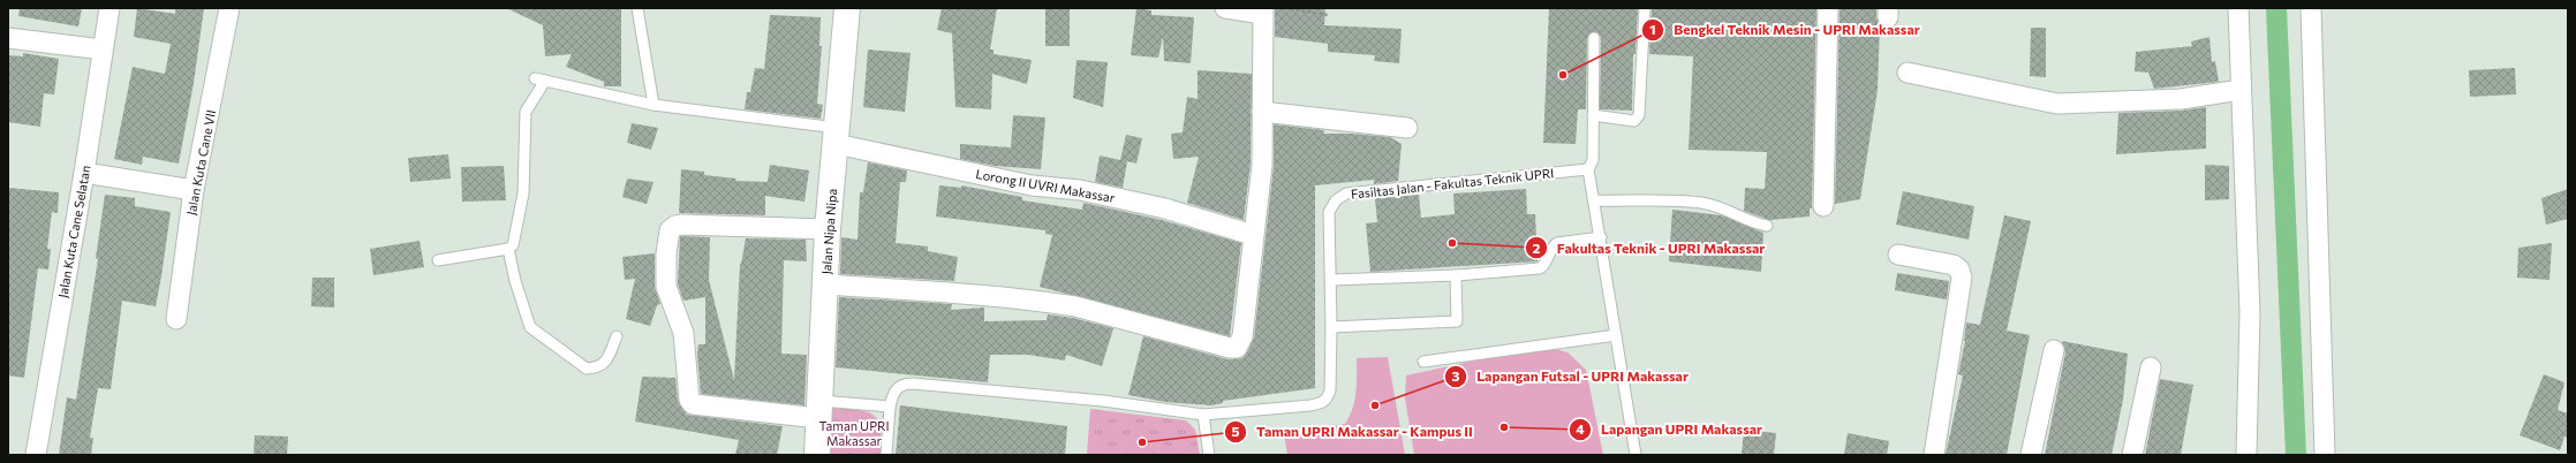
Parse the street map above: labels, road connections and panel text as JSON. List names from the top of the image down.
{
  "streets": {
    "street": [
      "Jalan Kuta Cane VII",
      "Lorong II UVRI Makassar",
      "Jalan Kuta Cane Selatan",
      "Jalan Nipa Nipa"
    ],
    "lane": ["Fasiltas Jalan - Fakultas Teknik UPRI"]
  },
  "crossings": [
    ["Lorong II UVRI Makassar", "Jalan Nipa Nipa"]
  ],
  "parks": ["Taman UPRI Makassar"],
  "places": [
    "Bengkel Teknik Mesin - UPRI Makassar",
    "Fakultas Teknik - UPRI Makassar",
    "Lapangan Futsal - UPRI Makassar",
    "Lapangan UPRI Makassar",
    "Taman UPRI Makassar - Kampus II"
  ]
}
